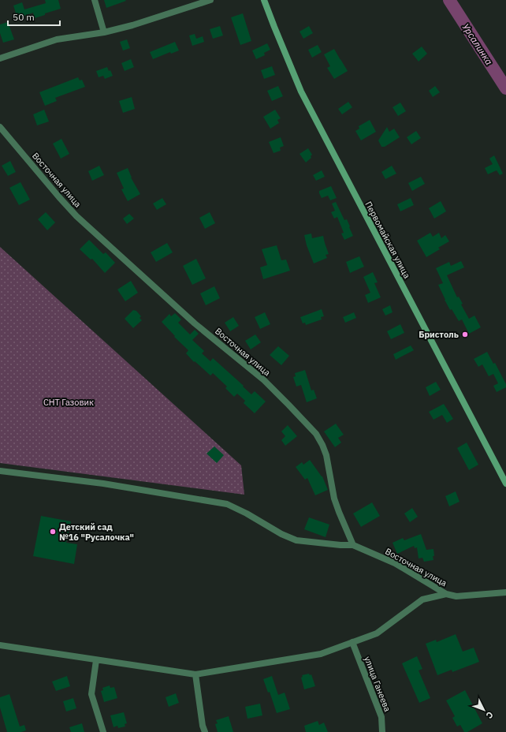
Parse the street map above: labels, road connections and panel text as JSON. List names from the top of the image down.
{
  "streets": {
    "main road": ["Первомайская улица"],
    "street": ["Восточная улица", "улица Ганеева"]
  },
  "water": ["Урсалинка"],
  "parks": ["СНТ Газовик"],
  "places": ["Бристоль", "Детский сад №16 \"Русалочка\""],
  "scale_bar": "50 m",
  "north": "bottom right"
}
